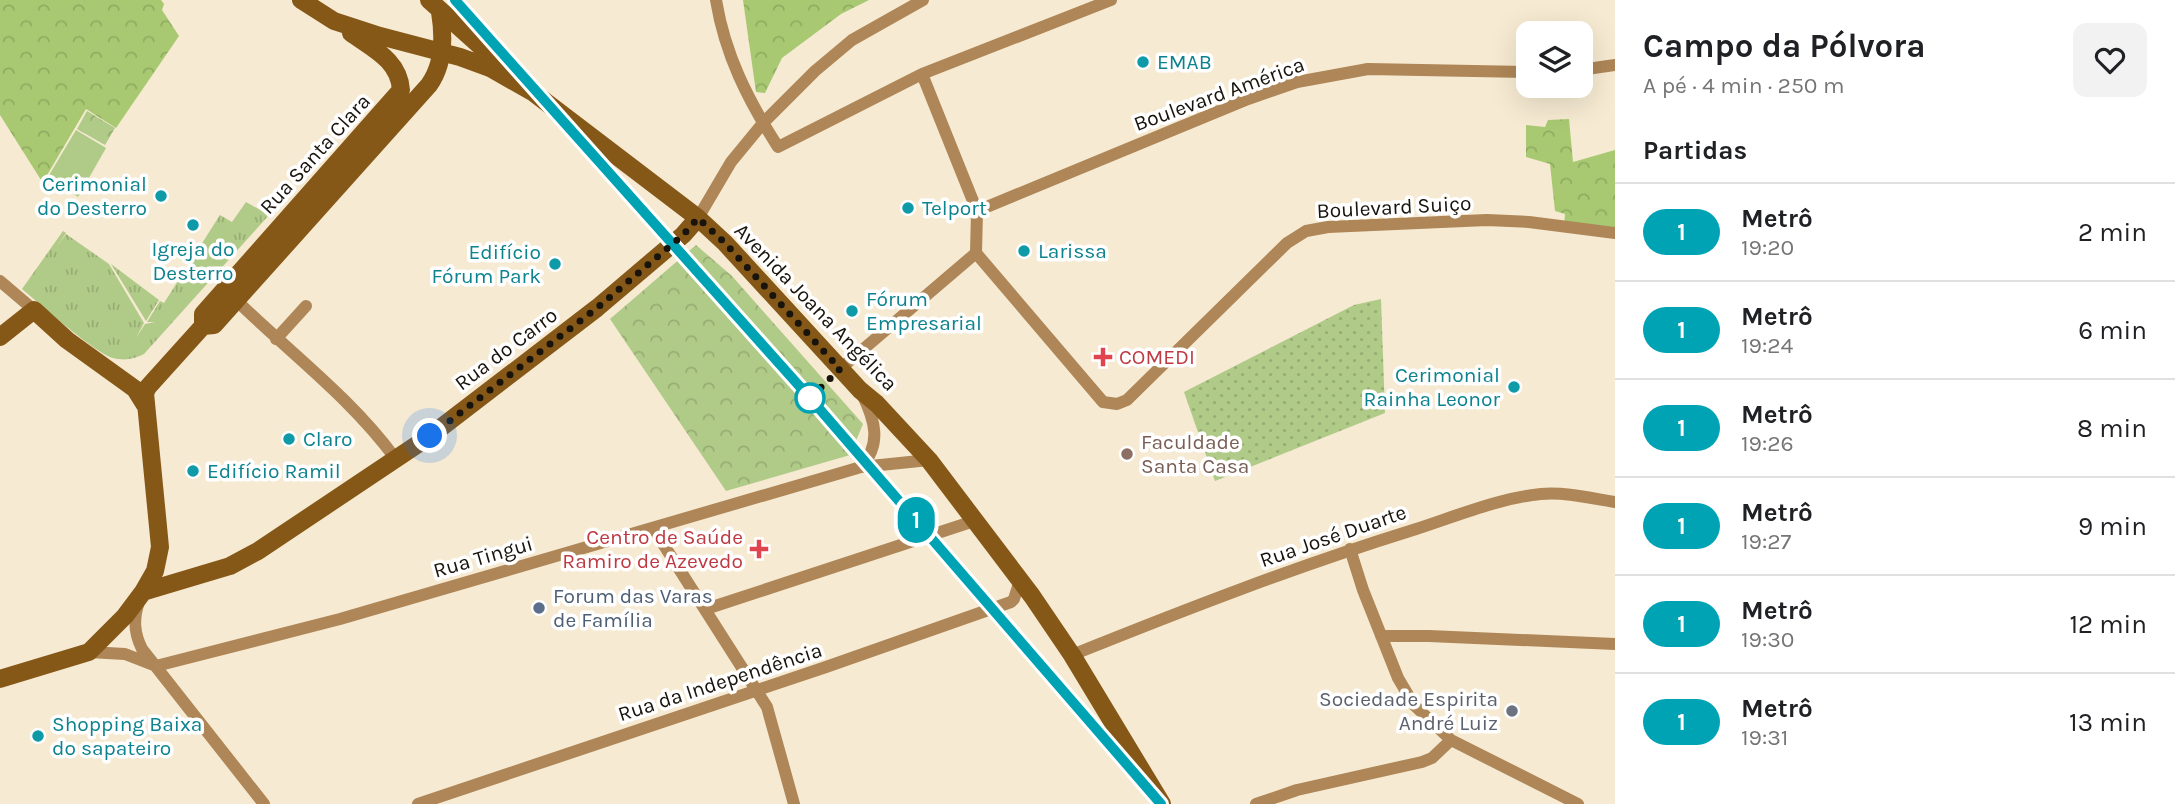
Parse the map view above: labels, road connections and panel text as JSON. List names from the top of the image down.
{
  "streets": {
    "street": [
      "Boulevard América",
      "Rua Santa Clara",
      "Boulevard Suiço",
      "Avenida Joana Angélica",
      "Rua do Carro",
      "Rua José Duarte",
      "Rua Tingui",
      "Rua da Independência"
    ]
  },
  "crossings": [
    ["Rua Santa Clara", "Avenida Joana Angélica"],
    ["Avenida Joana Angélica", "Rua do Carro"],
    ["Avenida Joana Angélica", "Rua José Duarte"],
    ["Avenida Joana Angélica", "Rua Tingui"],
    ["Avenida Joana Angélica", "Rua da Independência"]
  ],
  "places": {
    "other": [
      "EMAB",
      "Cerimonial do Desterro",
      "Telport",
      "Igreja do Desterro",
      "Larissa",
      "Edifício Fórum Park",
      "Fórum Empresarial",
      "Cerimonial Rainha Leonor",
      "Claro",
      "Faculdade Santa Casa",
      "Edifício Ramil",
      "Forum das Varas de Família",
      "Sociedade Espirita André Luiz",
      "Shopping Baixa do sapateiro"
    ],
    "health": ["COMEDI", "Centro de Saúde Ramiro de Azevedo"]
  },
  "lines": ["metro line 1"],
  "page": {
    "on_map": "1",
    "heading": [
      ["Campo da Pólvora", "A pé · 4 min · 250 m"],
      "Partidas"
    ],
    "list": [
      {
        "mark": "1",
        "name": "Metrô",
        "note": "19:20",
        "value": "2 min"
      },
      {
        "mark": "1",
        "name": "Metrô",
        "note": "19:24",
        "value": "6 min"
      },
      {
        "mark": "1",
        "name": "Metrô",
        "note": "19:26",
        "value": "8 min"
      },
      {
        "mark": "1",
        "name": "Metrô",
        "note": "19:27",
        "value": "9 min"
      },
      {
        "mark": "1",
        "name": "Metrô",
        "note": "19:30",
        "value": "12 min"
      },
      {
        "mark": "1",
        "name": "Metrô",
        "note": "19:31",
        "value": "13 min"
      }
    ]
  }
}
